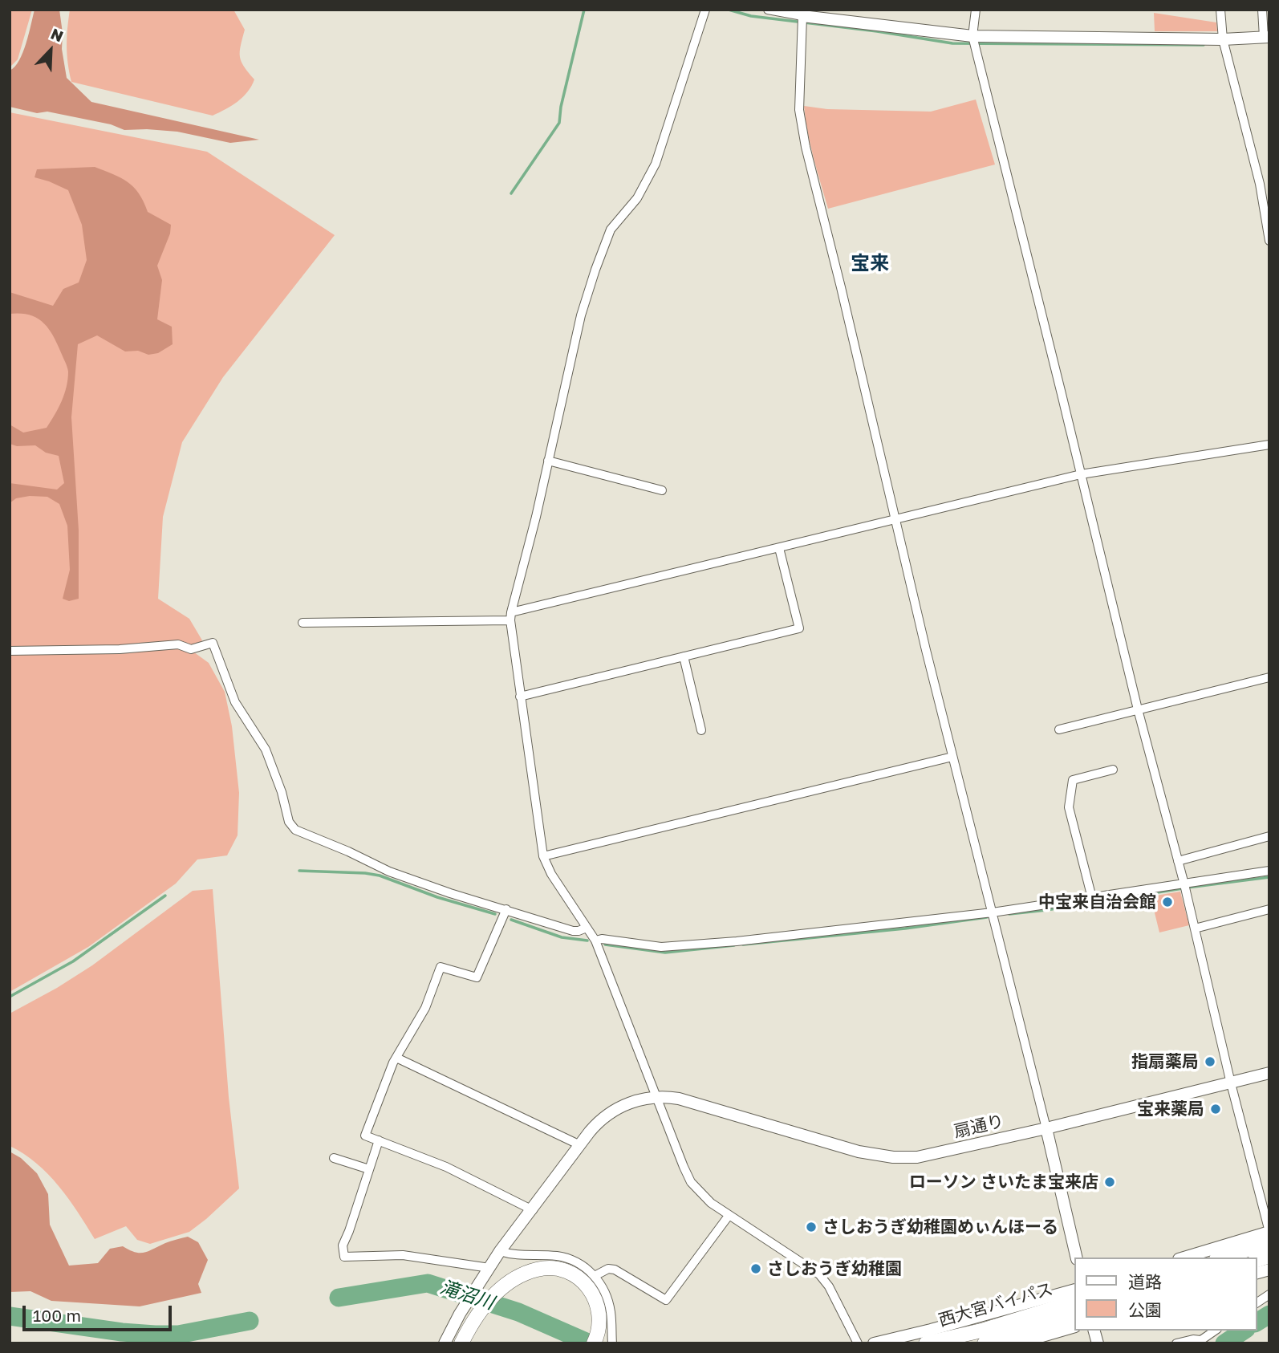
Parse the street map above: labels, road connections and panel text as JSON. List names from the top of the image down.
{
  "streets": {
    "highway": ["西大宮バイパス"],
    "street": ["扇通り"]
  },
  "districts": ["宝来"],
  "water": ["滝沼川"],
  "places": [
    "中宝来自治会館",
    "指扇薬局",
    "宝来薬局",
    "ローソン さいたま宝来店",
    "さしおうぎ幼稚園めぃんほーる",
    "さしおうぎ幼稚園"
  ],
  "legend": ["道路", "公園"],
  "scale_bar": "100 m",
  "north": "top right"
}
